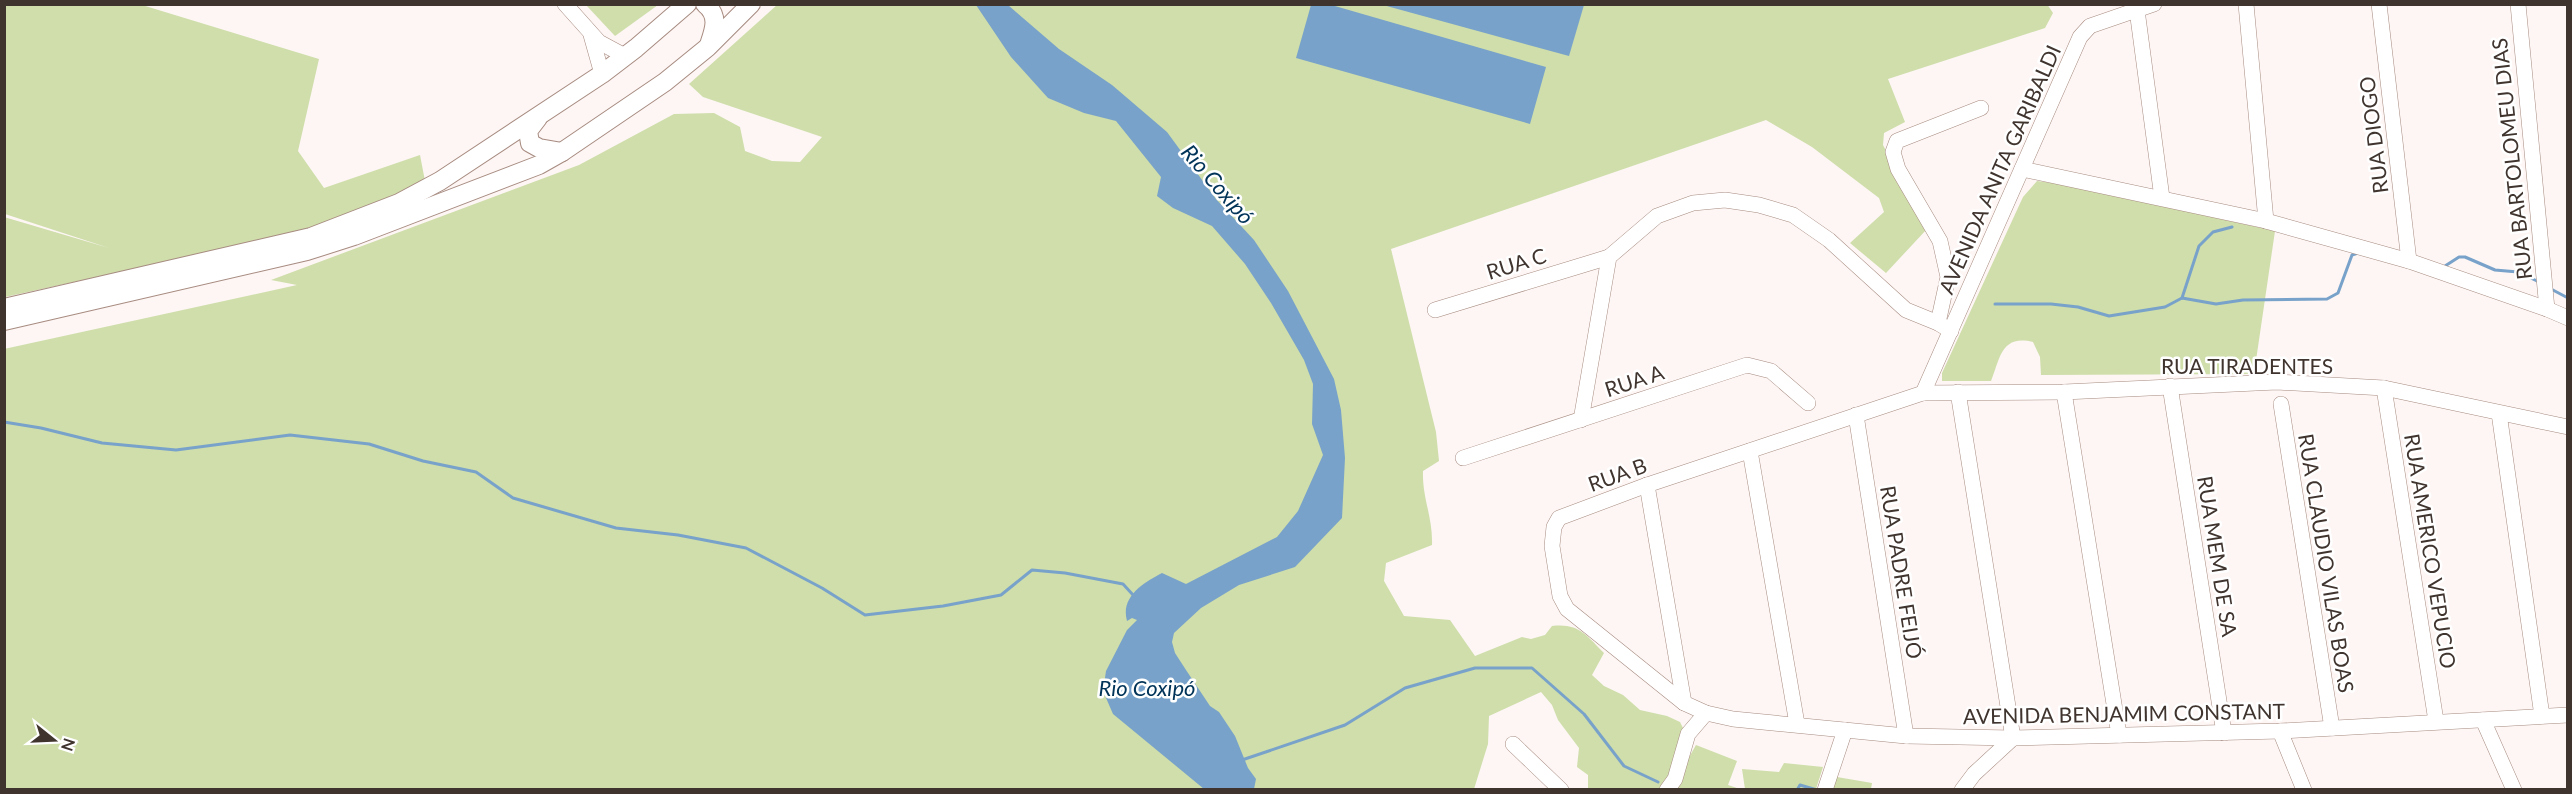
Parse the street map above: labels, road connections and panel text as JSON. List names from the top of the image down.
{
  "streets": {
    "street": [
      "RUA DIOGO",
      "RUA BARTOLOMEU DIAS",
      "AVENIDA ANITA GARIBALDI",
      "RUA C",
      "RUA TIRADENTES",
      "RUA A",
      "RUA B",
      "RUA AMERICO VEPUCIO",
      "RUA MEM DE SA",
      "RUA CLAUDIO VILAS BOAS",
      "RUA PADRE FEIJÓ",
      "AVENIDA BENJAMIM CONSTANT"
    ]
  },
  "crossings": [
    ["AVENIDA ANITA GARIBALDI", "RUA TIRADENTES"],
    ["AVENIDA ANITA GARIBALDI", "RUA B"],
    ["RUA TIRADENTES", "RUA B"],
    ["RUA TIRADENTES", "RUA AMERICO VEPUCIO"],
    ["RUA TIRADENTES", "RUA MEM DE SA"],
    ["RUA B", "RUA PADRE FEIJÓ"],
    ["RUA B", "AVENIDA BENJAMIM CONSTANT"],
    ["RUA AMERICO VEPUCIO", "AVENIDA BENJAMIM CONSTANT"],
    ["RUA MEM DE SA", "AVENIDA BENJAMIM CONSTANT"],
    ["RUA CLAUDIO VILAS BOAS", "AVENIDA BENJAMIM CONSTANT"],
    ["RUA PADRE FEIJÓ", "AVENIDA BENJAMIM CONSTANT"]
  ],
  "water": ["Rio Coxipó"],
  "north": "right"
}
